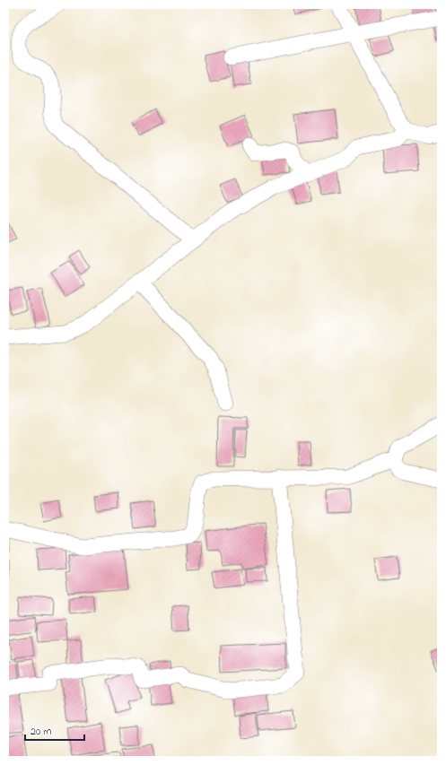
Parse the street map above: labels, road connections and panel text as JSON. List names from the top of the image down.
{
  "scale_bar": "20 m"
}
